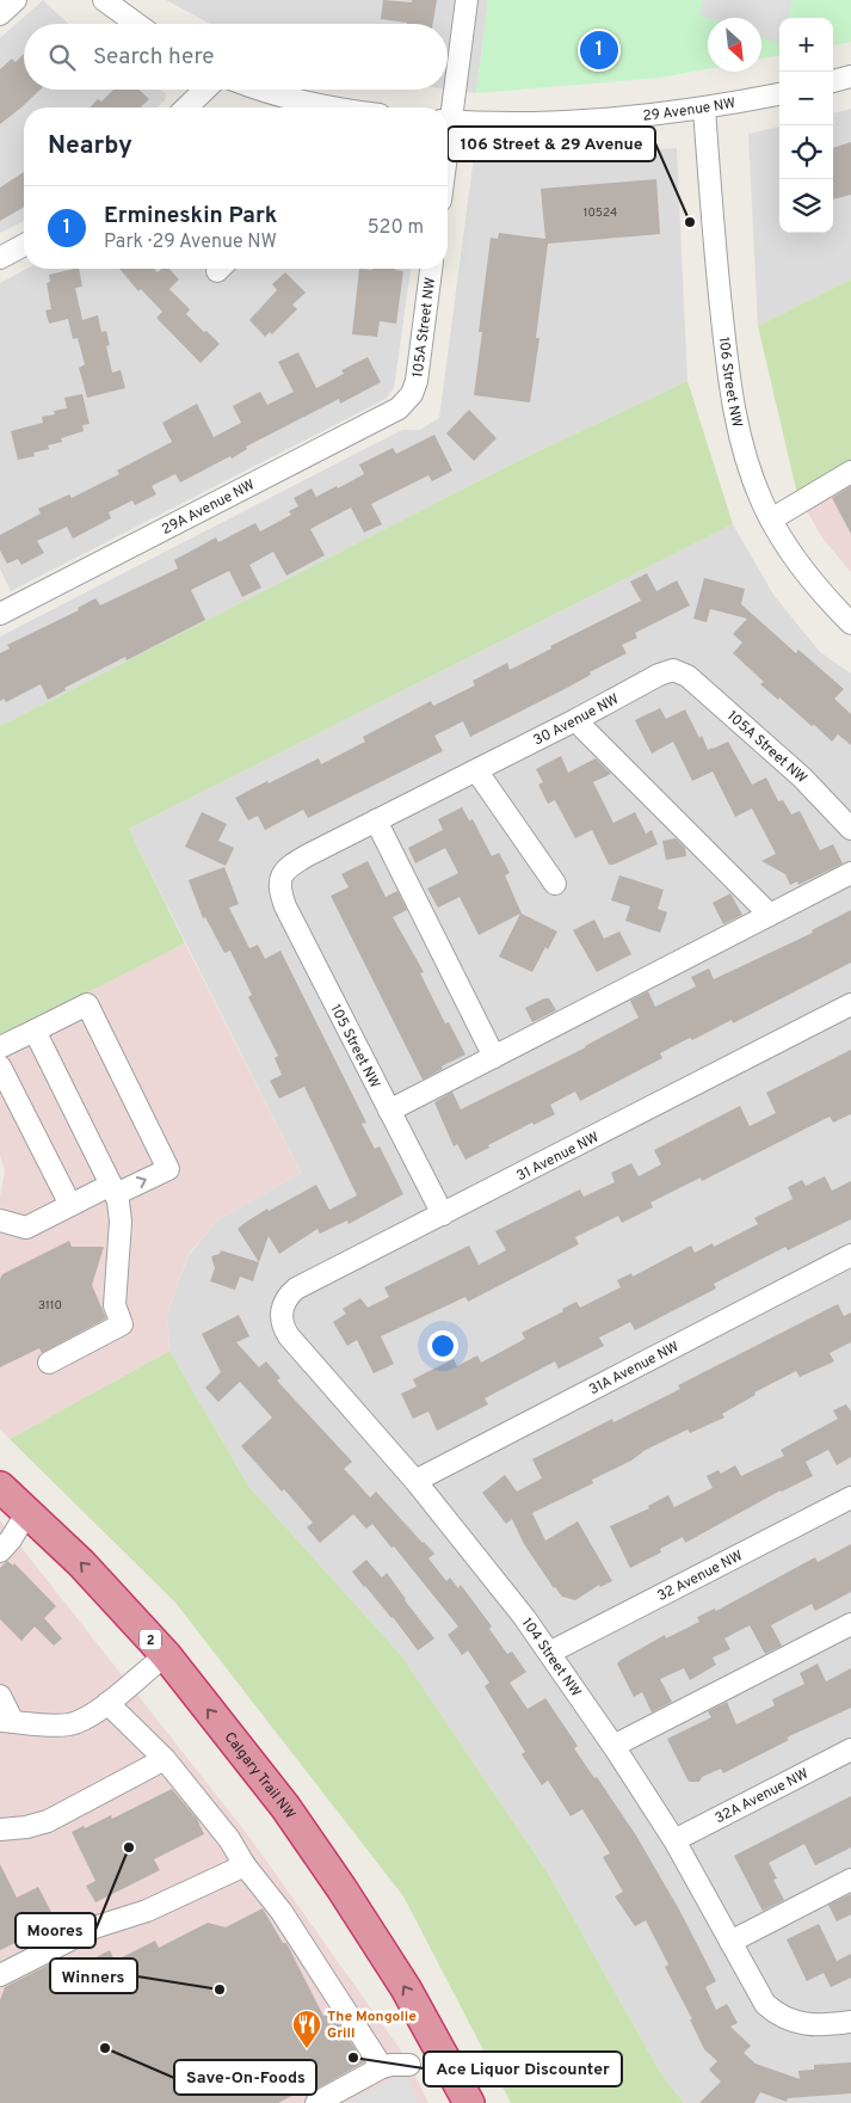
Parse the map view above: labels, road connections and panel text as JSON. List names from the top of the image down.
{
  "streets": {
    "highway": ["2", "Calgary Trail NW"],
    "street": [
      "29 Avenue NW",
      "105A Street NW",
      "106 Street NW",
      "29A Avenue NW",
      "30 Avenue NW",
      "105 Street NW",
      "31 Avenue NW",
      "31A Avenue NW",
      "32 Avenue NW",
      "104 Street NW",
      "32A Avenue NW"
    ]
  },
  "crossings": [
    ["29 Avenue NW", "106 Street NW"],
    ["105A Street NW", "29A Avenue NW"],
    ["105A Street NW", "30 Avenue NW"],
    ["30 Avenue NW", "105 Street NW"],
    ["105 Street NW", "31 Avenue NW"],
    ["31 Avenue NW", "104 Street NW"],
    ["31A Avenue NW", "104 Street NW"],
    ["32 Avenue NW", "104 Street NW"],
    ["104 Street NW", "32A Avenue NW"]
  ],
  "one_way": ["Calgary Trail NW"],
  "places": {
    "other": [
      "106 Street & 29 Avenue",
      "Moores",
      "Winners",
      "Save-On-Foods",
      "Ace Liquor Discounter"
    ],
    "restaurant": ["The Mongolie Grill"]
  },
  "house_numbers": ["10524", "3110"],
  "north": "bottom right",
  "page": {
    "map_buttons": ["+", "−"],
    "search": "Search here",
    "pins": "1",
    "heading": "Nearby",
    "list": [
      {
        "mark": "1",
        "name": "Ermineskin Park",
        "note": "Park · 29 Avenue NW",
        "value": "520 m"
      }
    ]
  }
}
